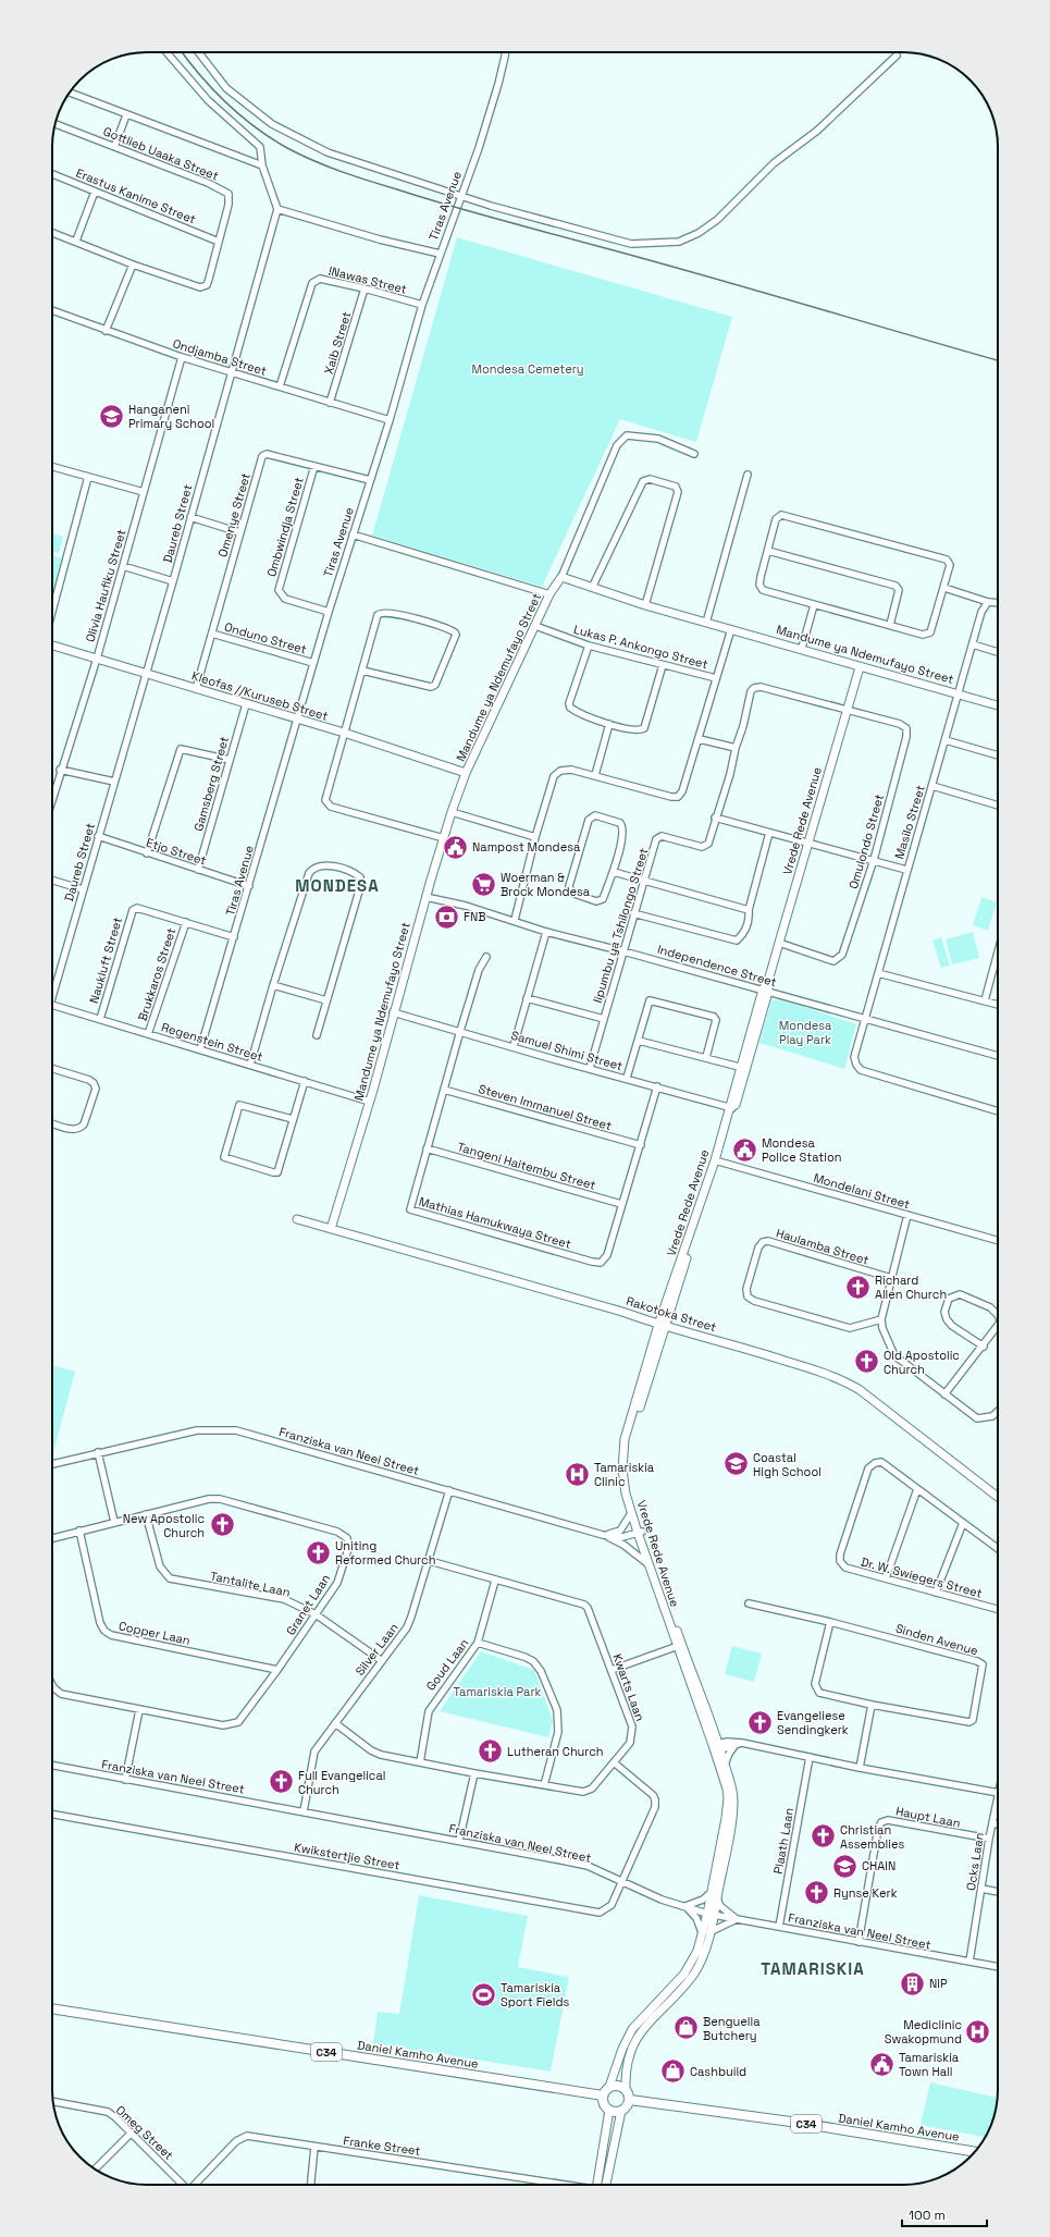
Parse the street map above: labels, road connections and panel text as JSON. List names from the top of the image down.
{
  "streets": {
    "main road": ["C34", "Daniel Kamho Avenue"],
    "street": [
      "Gottlieb Uaaka Street",
      "Erastus Kanime Street",
      "Tiras Avenue",
      "!Nawas Street",
      "Xaib Street",
      "Ondjamba Street",
      "Omenye Street",
      "Daureb Street",
      "Ombwindja Street",
      "Olivia Haufiku Street",
      "Onduno Street",
      "Lukas P. Ankongo Street",
      "Mandume ya Ndemufayo Street",
      "Kleofas //Kuruseb Street",
      "Gamsberg Street",
      "Vrede Rede Avenue",
      "Masilo Street",
      "Omulondo Street",
      "Etjo Street",
      "Iipumbu ya Tshilongo Street",
      "Naukluft Street",
      "Independence Street",
      "Brukkaros Street",
      "Regenstein Street",
      "Samuel Shimi Street",
      "Steven Immanuel Street",
      "Tangeni Haitembu Street",
      "Mondelani Street",
      "Mathias Hamukwaya Street",
      "Haulamba Street",
      "Rakotoka Street",
      "Franziska van Neel Street",
      "Dr. W. Swiegers Street",
      "Tantalite Laan",
      "Granet Laan",
      "Copper Laan",
      "Sinden Avenue",
      "Silver Laan",
      "Goud Laan",
      "Kwarts Laan",
      "Haupt Laan",
      "Plaath Laan",
      "Kwikstertjie Street",
      "Ocks Laan",
      "Omeg Street",
      "Franke Street"
    ]
  },
  "crossings": [
    ["Gottlieb Uaaka Street", "Erastus Kanime Street"],
    ["Tiras Avenue", "!Nawas Street"],
    ["Tiras Avenue", "Ondjamba Street"],
    ["Tiras Avenue", "Omenye Street"],
    ["Tiras Avenue", "Ombwindja Street"],
    ["Tiras Avenue", "Onduno Street"],
    ["Tiras Avenue", "Kleofas //Kuruseb Street"],
    ["Tiras Avenue", "Etjo Street"],
    ["Tiras Avenue", "Naukluft Street"],
    ["Tiras Avenue", "Regenstein Street"],
    ["!Nawas Street", "Xaib Street"],
    ["!Nawas Street", "Ondjamba Street"],
    ["Xaib Street", "Ondjamba Street"],
    ["Ondjamba Street", "Daureb Street"],
    ["Ondjamba Street", "Olivia Haufiku Street"],
    ["Omenye Street", "Ombwindja Street"],
    ["Omenye Street", "Onduno Street"],
    ["Omenye Street", "Kleofas //Kuruseb Street"],
    ["Daureb Street", "Kleofas //Kuruseb Street"],
    ["Daureb Street", "Etjo Street"],
    ["Olivia Haufiku Street", "Kleofas //Kuruseb Street"],
    ["Lukas P. Ankongo Street", "Mandume ya Ndemufayo Street"],
    ["Mandume ya Ndemufayo Street", "Kleofas //Kuruseb Street"],
    ["Mandume ya Ndemufayo Street", "Vrede Rede Avenue"],
    ["Mandume ya Ndemufayo Street", "Masilo Street"],
    ["Mandume ya Ndemufayo Street", "Independence Street"],
    ["Mandume ya Ndemufayo Street", "Regenstein Street"],
    ["Mandume ya Ndemufayo Street", "Samuel Shimi Street"],
    ["Mandume ya Ndemufayo Street", "Rakotoka Street"],
    ["Kleofas //Kuruseb Street", "Gamsberg Street"],
    ["Gamsberg Street", "Etjo Street"],
    ["Vrede Rede Avenue", "Omulondo Street"],
    ["Vrede Rede Avenue", "Iipumbu ya Tshilongo Street"],
    ["Vrede Rede Avenue", "Independence Street"],
    ["Vrede Rede Avenue", "Samuel Shimi Street"],
    ["Vrede Rede Avenue", "Mondelani Street"],
    ["Vrede Rede Avenue", "Rakotoka Street"],
    ["Vrede Rede Avenue", "Franziska van Neel Street"],
    ["Vrede Rede Avenue", "Daniel Kamho Avenue"],
    ["Masilo Street", "Independence Street"],
    ["Omulondo Street", "Iipumbu ya Tshilongo Street"],
    ["Iipumbu ya Tshilongo Street", "Independence Street"],
    ["Iipumbu ya Tshilongo Street", "Samuel Shimi Street"],
    ["Naukluft Street", "Brukkaros Street"],
    ["Naukluft Street", "Regenstein Street"],
    ["Brukkaros Street", "Regenstein Street"],
    ["Samuel Shimi Street", "Mathias Hamukwaya Street"],
    ["Steven Immanuel Street", "Mathias Hamukwaya Street"],
    ["Tangeni Haitembu Street", "Mathias Hamukwaya Street"],
    ["Franziska van Neel Street", "Silver Laan"],
    ["Franziska van Neel Street", "Haupt Laan"],
    ["Franziska van Neel Street", "Plaath Laan"],
    ["Franziska van Neel Street", "Kwikstertjie Street"],
    ["Franziska van Neel Street", "Ocks Laan"],
    ["Tantalite Laan", "Granet Laan"],
    ["Tantalite Laan", "Silver Laan"],
    ["Granet Laan", "Copper Laan"],
    ["Silver Laan", "Kwarts Laan"],
    ["Goud Laan", "Kwarts Laan"],
    ["Kwarts Laan", "Kwikstertjie Street"],
    ["Haupt Laan", "Ocks Laan"]
  ],
  "districts": ["MONDESA", "TAMARISKIA"],
  "parks": ["Mondesa Cemetery", "Mondesa Play Park", "Tamariskia Park"],
  "places": {
    "school or university": ["Hanganeni Primary School", "Coastal High School", "CHAIN"],
    "public building": ["Nampost Mondesa", "Mondesa Police Station", "Tamariskia Town Hall"],
    "supermarket": ["Woerman & Brock Mondesa"],
    "bank": ["FNB"],
    "church": [
      "Richard Allen Church",
      "Old Apostolic Church",
      "New Apostolic Church",
      "Uniting Reformed Church",
      "Evangeliese Sendingkerk",
      "Lutheran Church",
      "Full Evangelical Church",
      "Christian Assemblies",
      "Rynse Kerk"
    ],
    "hospital": ["Tamariskia Clinic", "Mediclinic Swakopmund"],
    "building": ["NIP"],
    "sports": ["Tamariskia Sport Fields"],
    "shop": ["Benguella Butchery", "Cashbuild"]
  },
  "scale_bar": "100 m"
}
